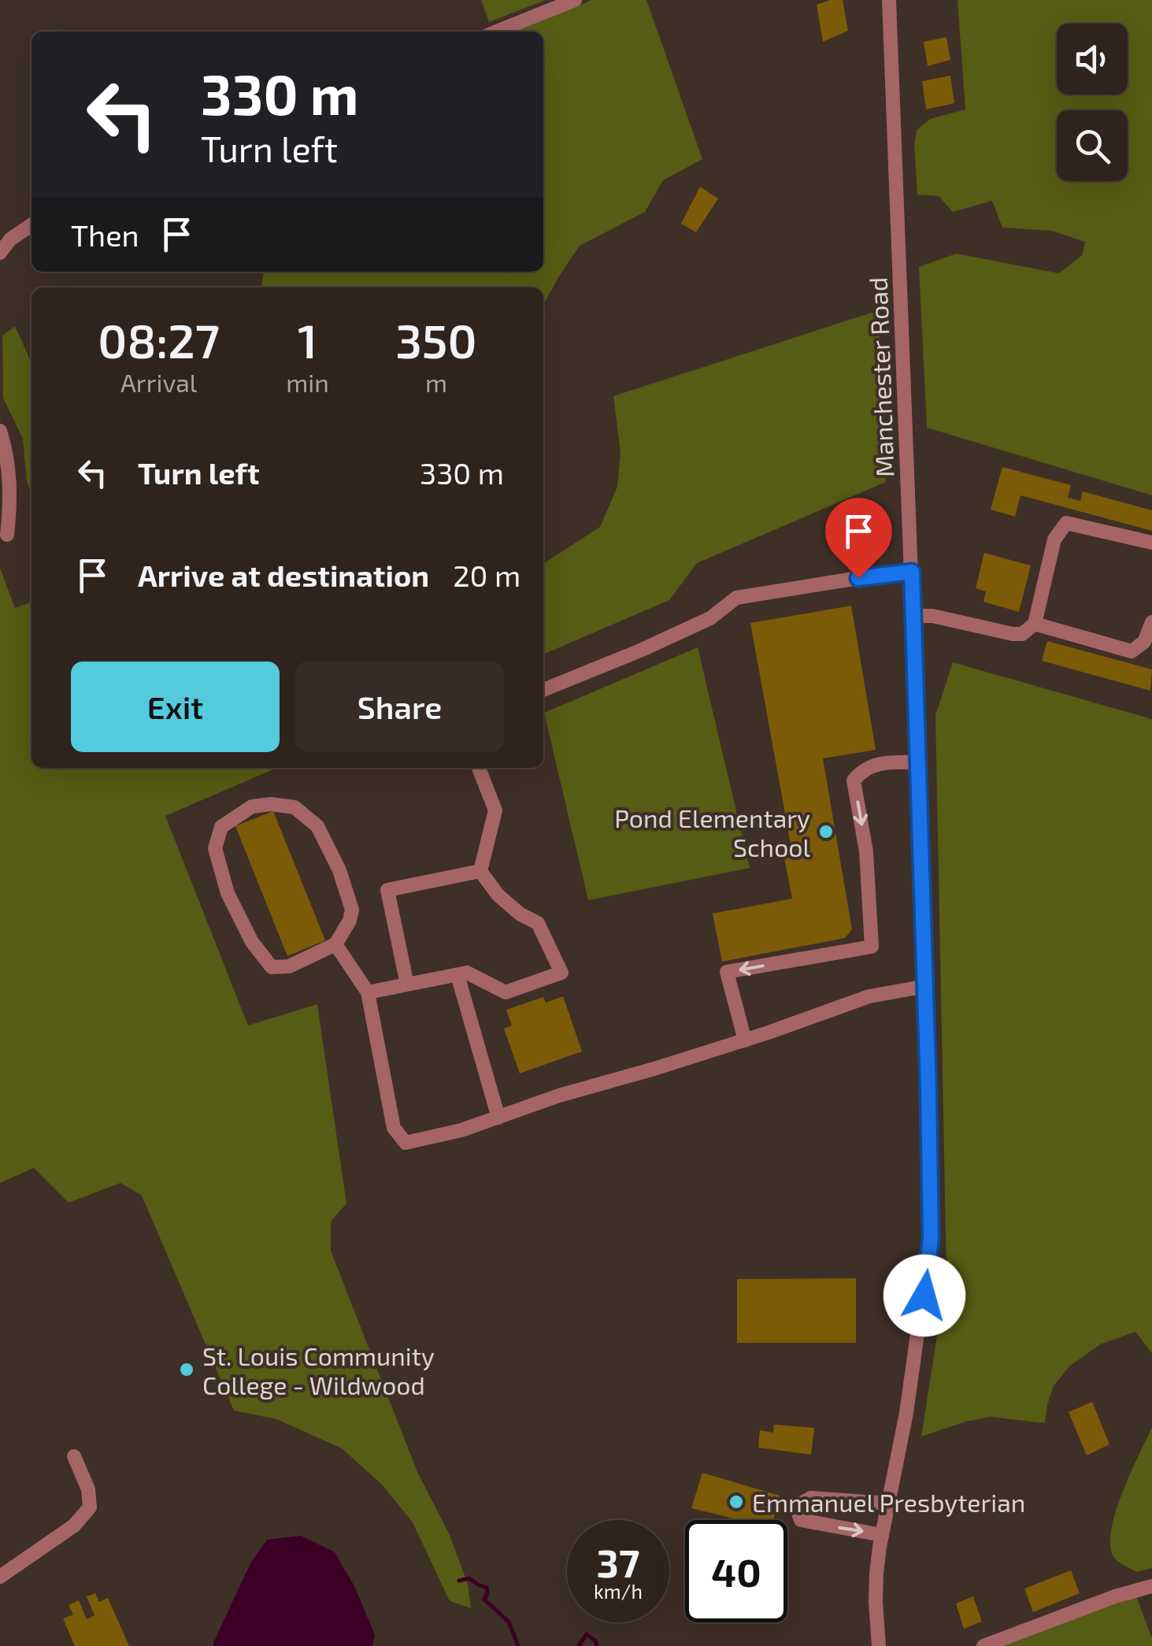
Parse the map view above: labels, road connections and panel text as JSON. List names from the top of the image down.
{
  "streets": {
    "street": ["Manchester Road"]
  },
  "places": ["Pond Elementary School", "St. Louis Community College - Wildwood", "Emmanuel Presbyterian"],
  "page": {
    "turn": ["330 m", "Turn left"],
    "then": "Then",
    "eta": [
      "08:27",
      "Arrival",
      "1",
      "min",
      "350",
      "m"
    ],
    "list": [
      {
        "name": "Turn left",
        "value": "330 m"
      },
      {
        "name": "Arrive at destination",
        "value": "20 m"
      }
    ],
    "buttons": ["Exit", "Share"],
    "speed": "37 km/h",
    "limit": "40"
  }
}
